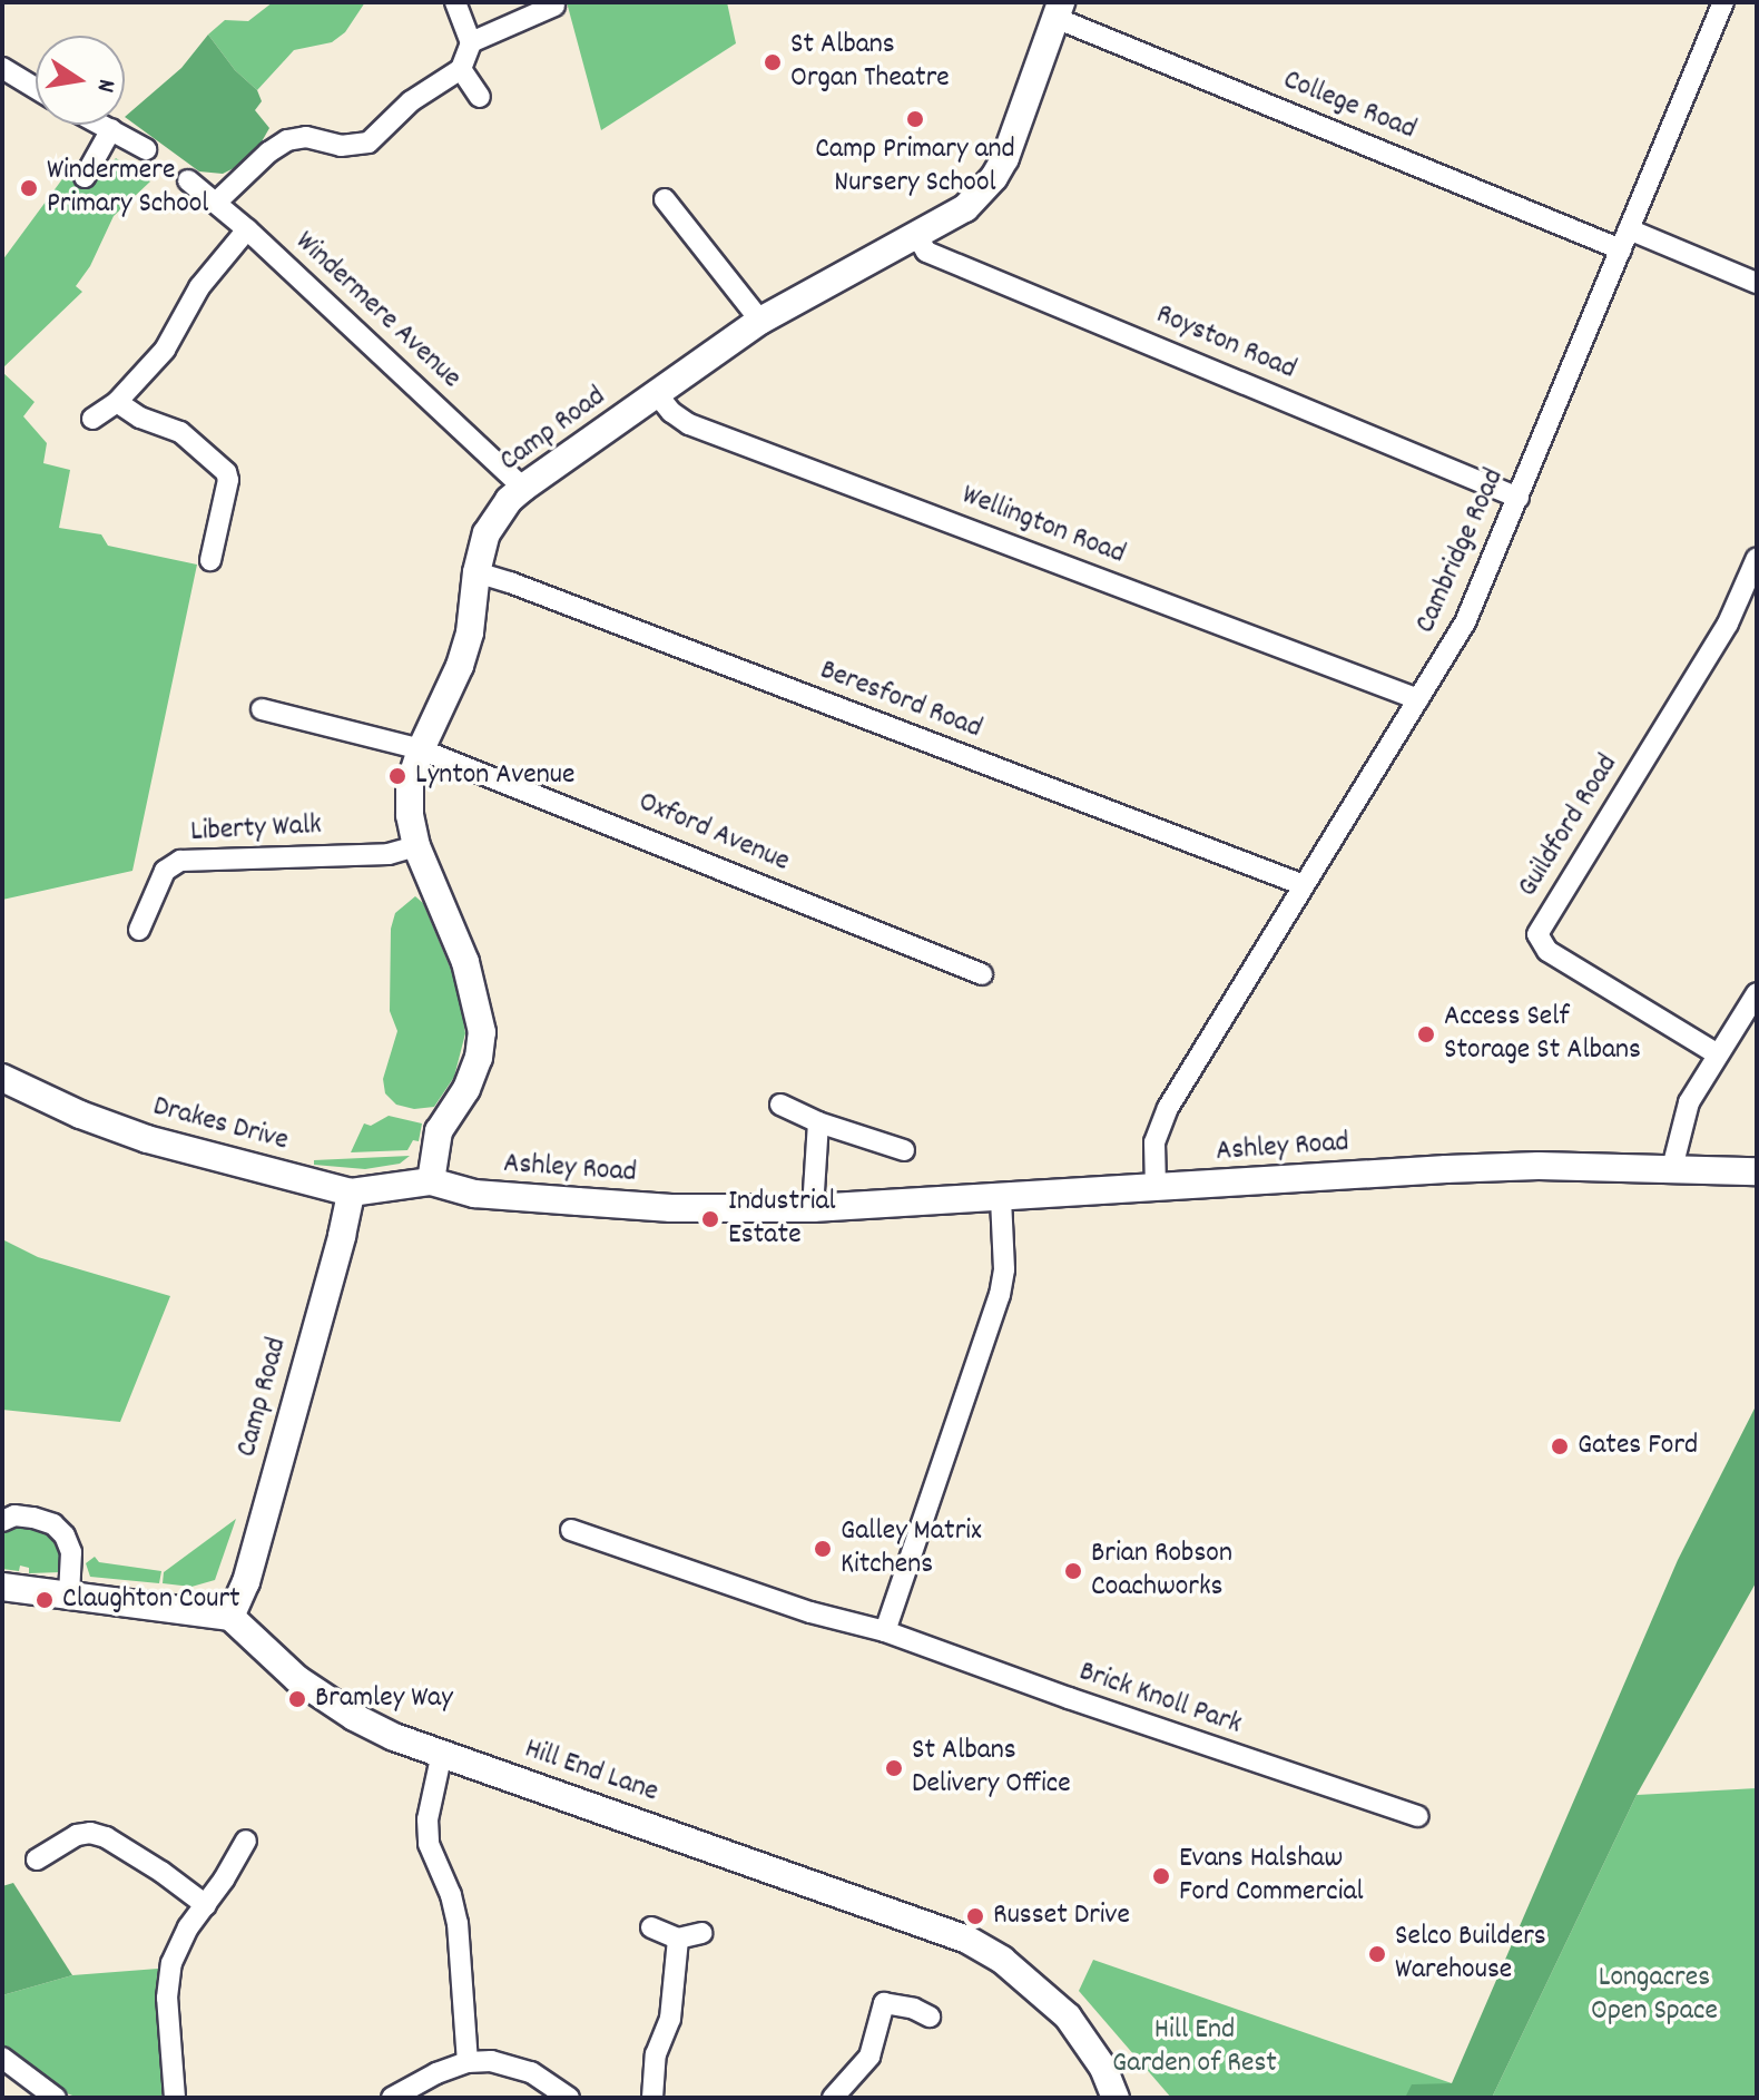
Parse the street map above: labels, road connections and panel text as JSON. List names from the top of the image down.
{
  "streets": {
    "street": [
      "College Road",
      "Windermere Avenue",
      "Royston Road",
      "Camp Road",
      "Wellington Road",
      "Cambridge Road",
      "Beresford Road",
      "Guildford Road",
      "Liberty Walk",
      "Oxford Avenue",
      "Drakes Drive",
      "Ashley Road",
      "Brick Knoll Park",
      "Hill End Lane"
    ]
  },
  "crossings": [
    ["College Road", "Camp Road"],
    ["College Road", "Cambridge Road"],
    ["Windermere Avenue", "Camp Road"],
    ["Royston Road", "Camp Road"],
    ["Royston Road", "Cambridge Road"],
    ["Camp Road", "Wellington Road"],
    ["Camp Road", "Beresford Road"],
    ["Camp Road", "Liberty Walk"],
    ["Camp Road", "Oxford Avenue"],
    ["Camp Road", "Drakes Drive"],
    ["Camp Road", "Ashley Road"],
    ["Camp Road", "Hill End Lane"],
    ["Wellington Road", "Cambridge Road"],
    ["Cambridge Road", "Beresford Road"],
    ["Cambridge Road", "Ashley Road"],
    ["Drakes Drive", "Ashley Road"]
  ],
  "parks": ["Longacres Open Space", "Hill End Garden of Rest"],
  "places": [
    "St Albans Organ Theatre",
    "Camp Primary and Nursery School",
    "Windermere Primary School",
    "Lynton Avenue",
    "Access Self Storage St Albans",
    "Industrial Estate",
    "Gates Ford",
    "Galley Matrix Kitchens",
    "Brian Robson Coachworks",
    "Claughton Court",
    "Bramley Way",
    "St Albans Delivery Office",
    "Evans Halshaw Ford Commercial",
    "Russet Drive",
    "Selco Builders Warehouse"
  ],
  "north": "right"
}
